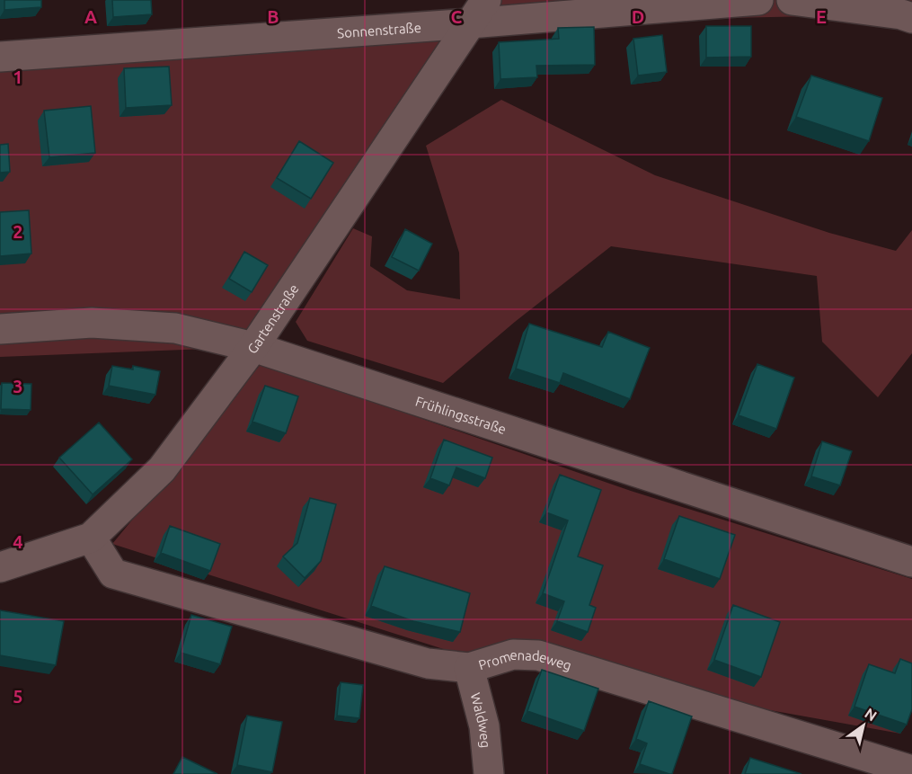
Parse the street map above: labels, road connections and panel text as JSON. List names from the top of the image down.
{
  "streets": {
    "street": [
      "Sonnenstraße",
      "Gartenstraße",
      "Frühlingsstraße",
      "Promenadeweg",
      "Waldweg"
    ]
  },
  "crossings": [
    ["Sonnenstraße", "Gartenstraße"],
    ["Gartenstraße", "Frühlingsstraße"],
    ["Gartenstraße", "Promenadeweg"],
    ["Promenadeweg", "Waldweg"]
  ],
  "north": "top right",
  "grid": {
    "columns": [
      "A",
      "B",
      "C",
      "D",
      "E"
    ],
    "rows": [
      "1",
      "2",
      "3",
      "4",
      "5"
    ]
  }
}
